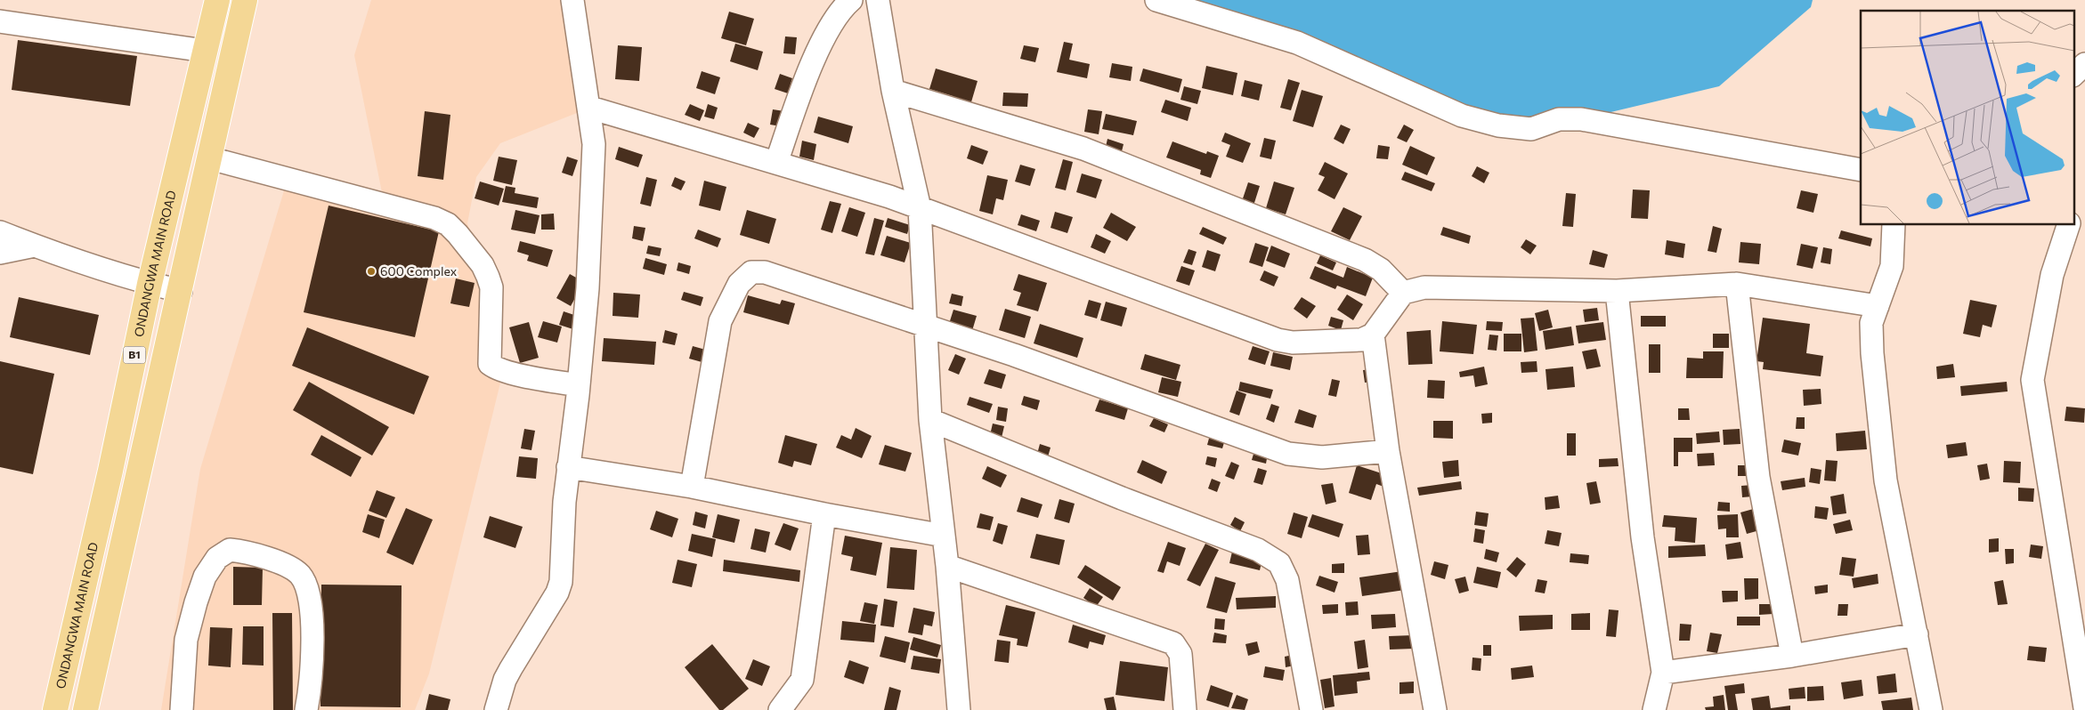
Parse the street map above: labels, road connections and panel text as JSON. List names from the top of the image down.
{
  "streets": {
    "main road": ["ONDANGWA MAIN ROAD", "B1"]
  },
  "places": ["600 Complex"]
}
